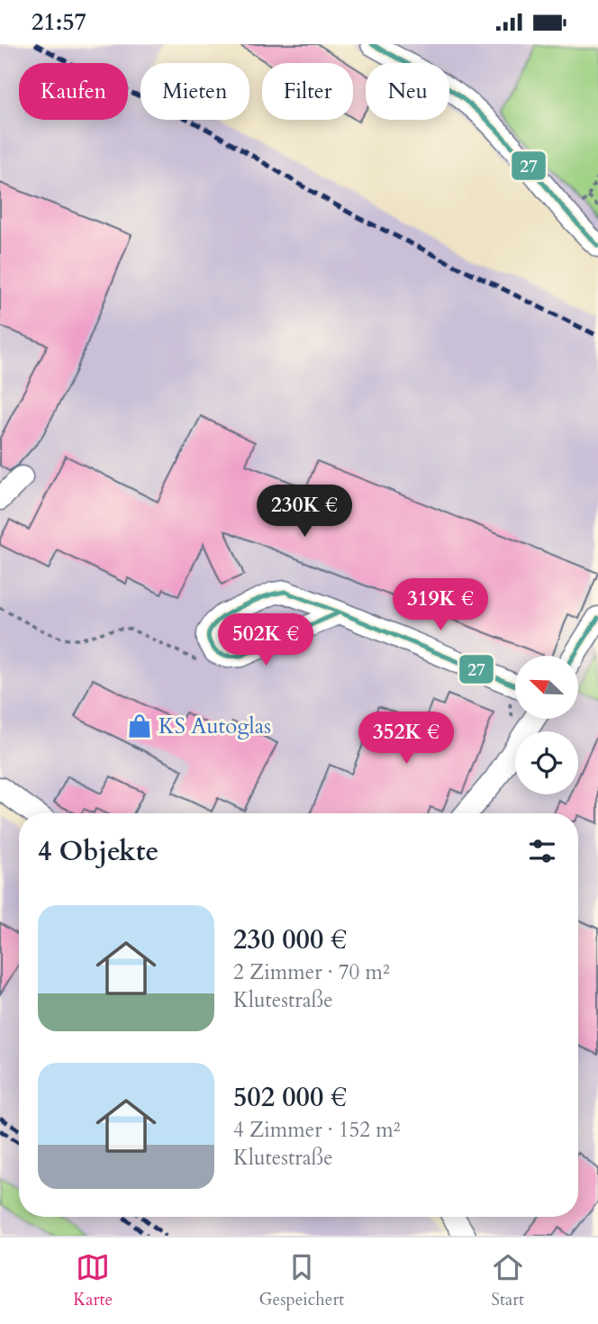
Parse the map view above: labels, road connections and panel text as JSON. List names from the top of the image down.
{
  "places": {
    "shop": ["KS Autoglas"]
  },
  "lines": ["transit line 27"],
  "north": "top left",
  "page": {
    "status": "21:57",
    "chip": [
      "Kaufen",
      "Mieten",
      "Filter",
      "Neu"
    ],
    "price": [
      "230K €",
      "319K €",
      "502K €",
      "352K €"
    ],
    "heading": "4 Objekte",
    "list": [
      {
        "name": "230 000 €",
        "note": "2 Zimmer · 70 m² · Klutestraße"
      },
      {
        "name": "502 000 €",
        "note": "4 Zimmer · 152 m² · Klutestraße"
      }
    ],
    "tabs": ["Karte", "Gespeichert", "Start"]
  }
}
